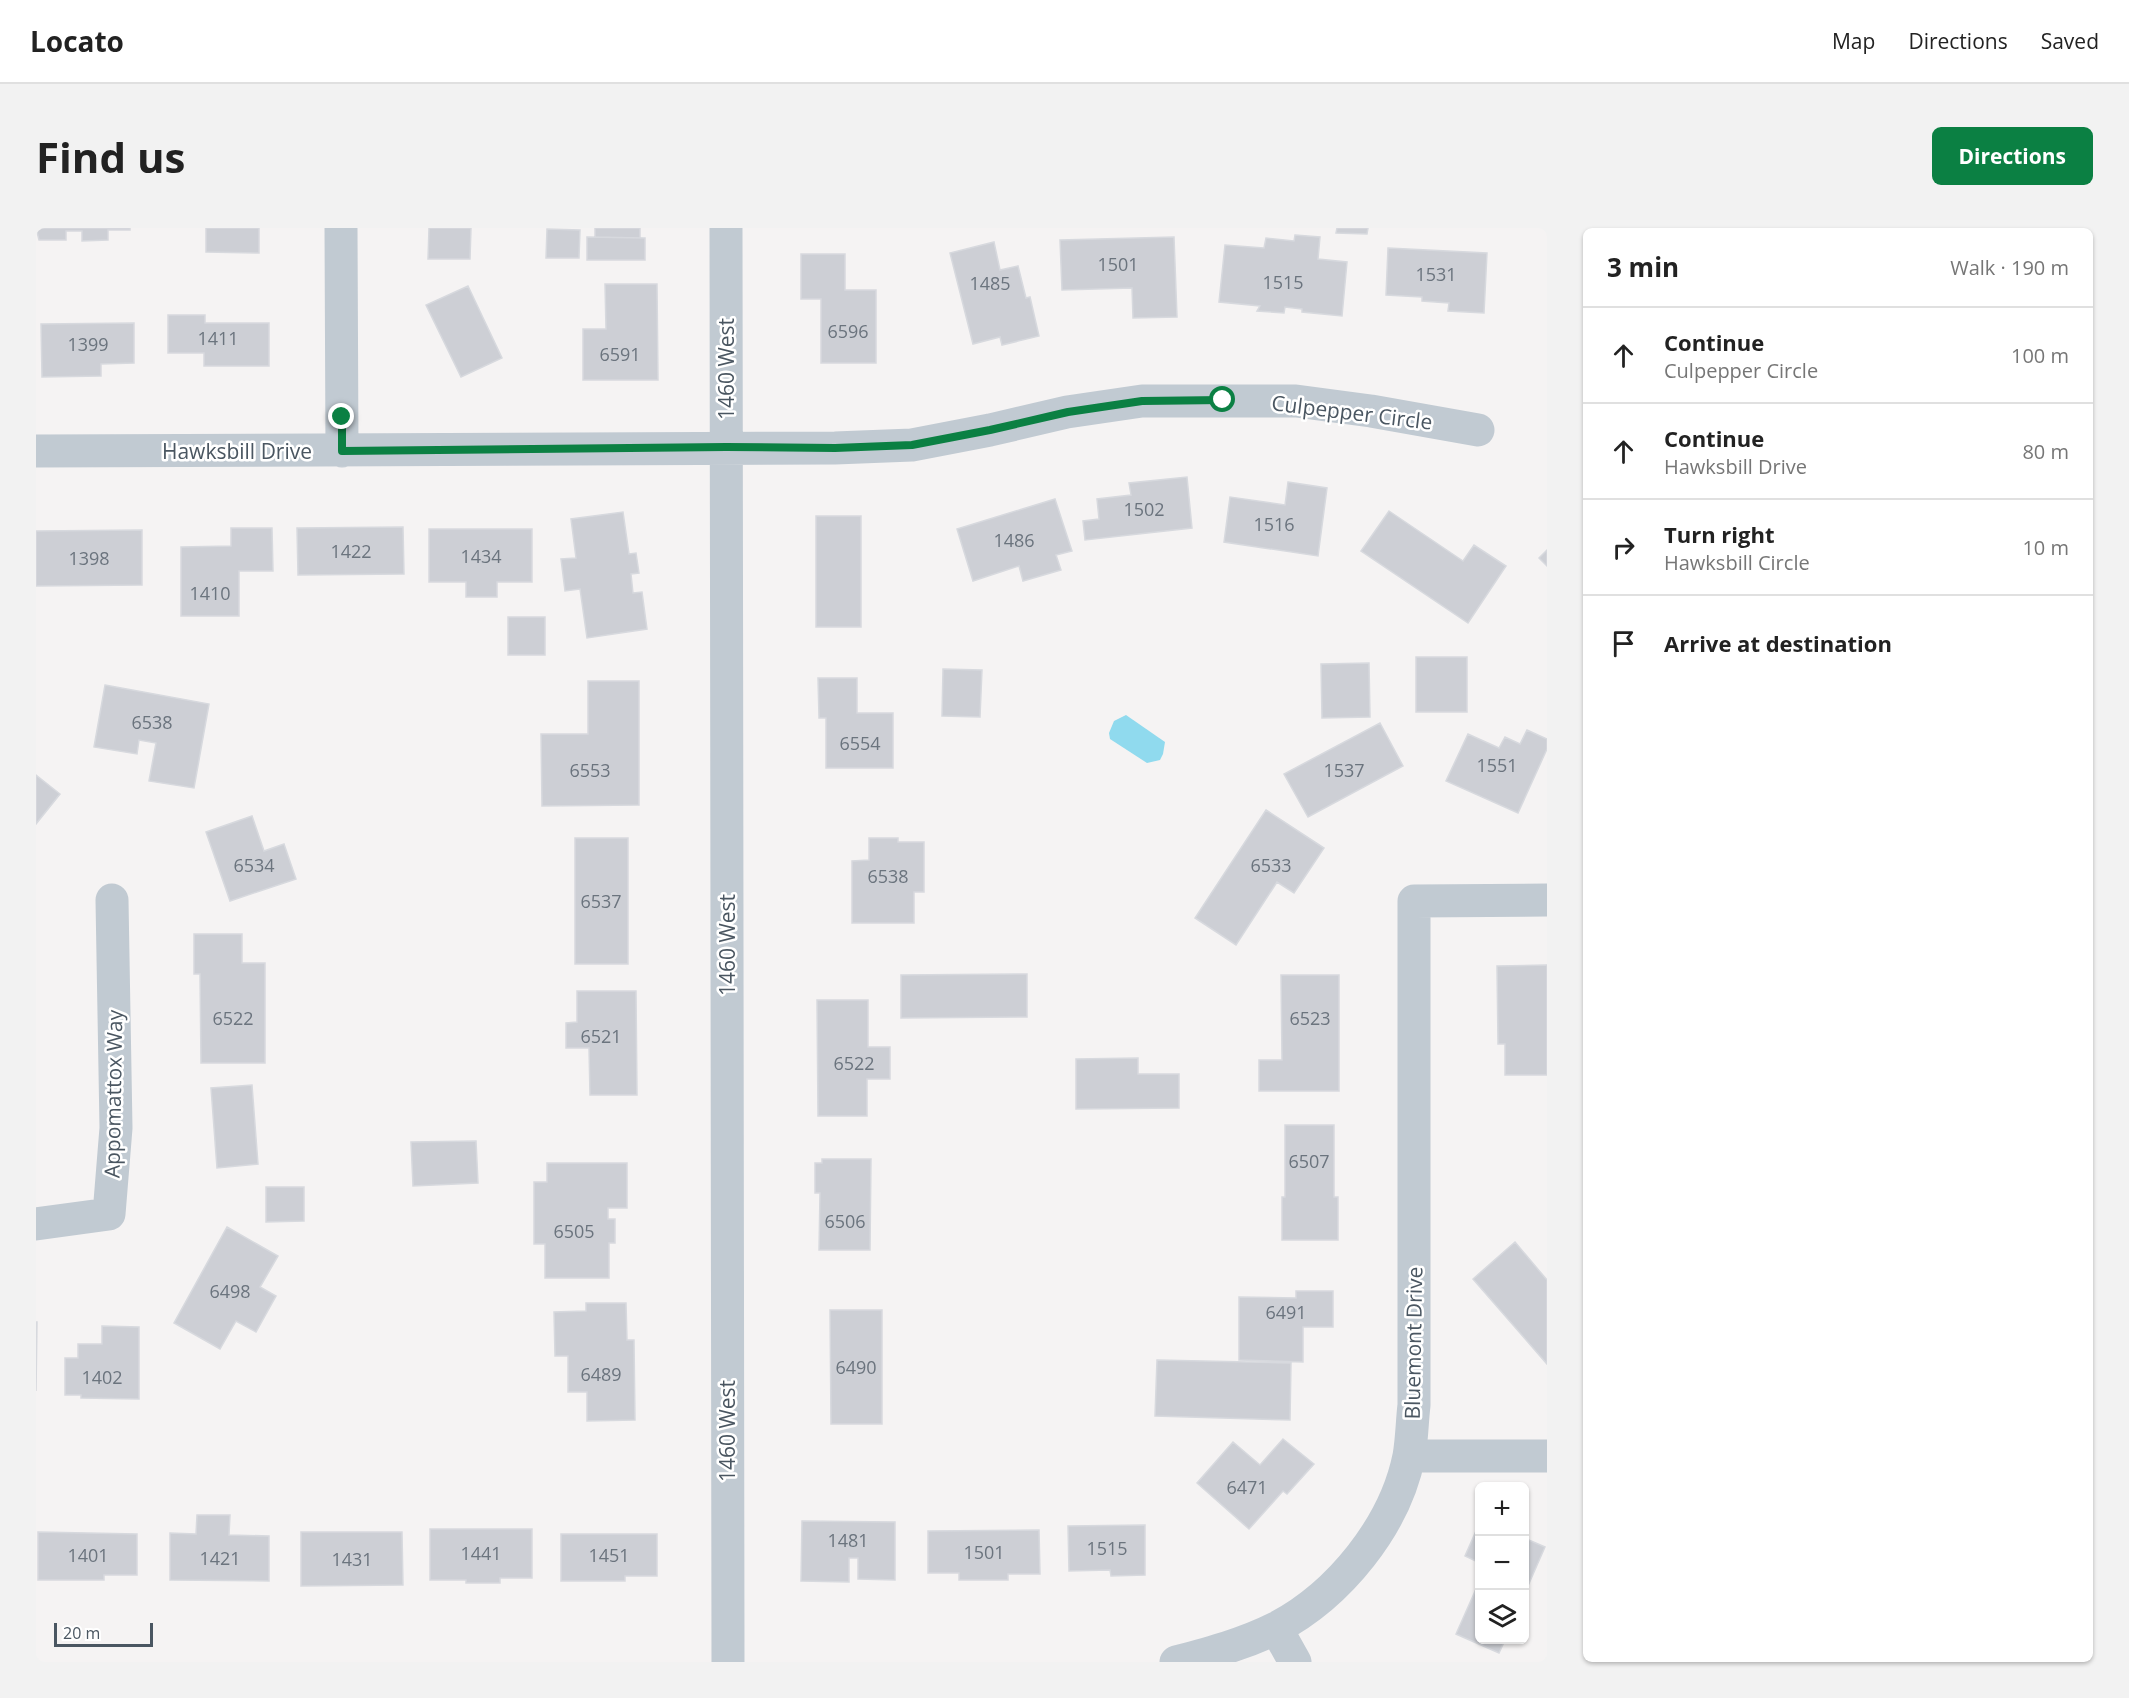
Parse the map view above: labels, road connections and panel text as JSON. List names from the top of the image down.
{
  "streets": {
    "street": [
      "1460 West",
      "Culpepper Circle",
      "Hawksbill Drive",
      "Appomattox Way",
      "Bluemont Drive"
    ]
  },
  "crossings": [
    ["1460 West", "Culpepper Circle"],
    ["1460 West", "Hawksbill Drive"],
    ["Culpepper Circle", "Hawksbill Drive"]
  ],
  "house_numbers": [
    "1501",
    "1531",
    "1515",
    "1485",
    "6596",
    "1411",
    "1399",
    "6591",
    "1502",
    "1516",
    "1486",
    "1422",
    "1434",
    "1398",
    "1410",
    "6538",
    "6554",
    "1551",
    "6553",
    "1537",
    "6534",
    "6533",
    "6538",
    "6537",
    "6522",
    "6523",
    "6521",
    "6522",
    "6507",
    "6506",
    "6505",
    "6498",
    "6491",
    "6490",
    "6489",
    "1402",
    "6471",
    "1481",
    "1515",
    "1501",
    "1441",
    "1401",
    "1451",
    "1421",
    "1431"
  ],
  "scale_bar": "20 m",
  "page": {
    "header": "Locato",
    "nav": ["Map", "Directions", "Saved"],
    "buttons": "Directions",
    "title": "Find us",
    "heading": ["3 min", "Walk · 190 m"],
    "list": [
      ["Continue", "Culpepper Circle", "100 m"],
      ["Continue", "Hawksbill Drive", "80 m"],
      ["Turn right", "Hawksbill Circle", "10 m"],
      "Arrive at destination"
    ],
    "map_buttons": ["+", "−"],
    "scale": "20 m"
  }
}
